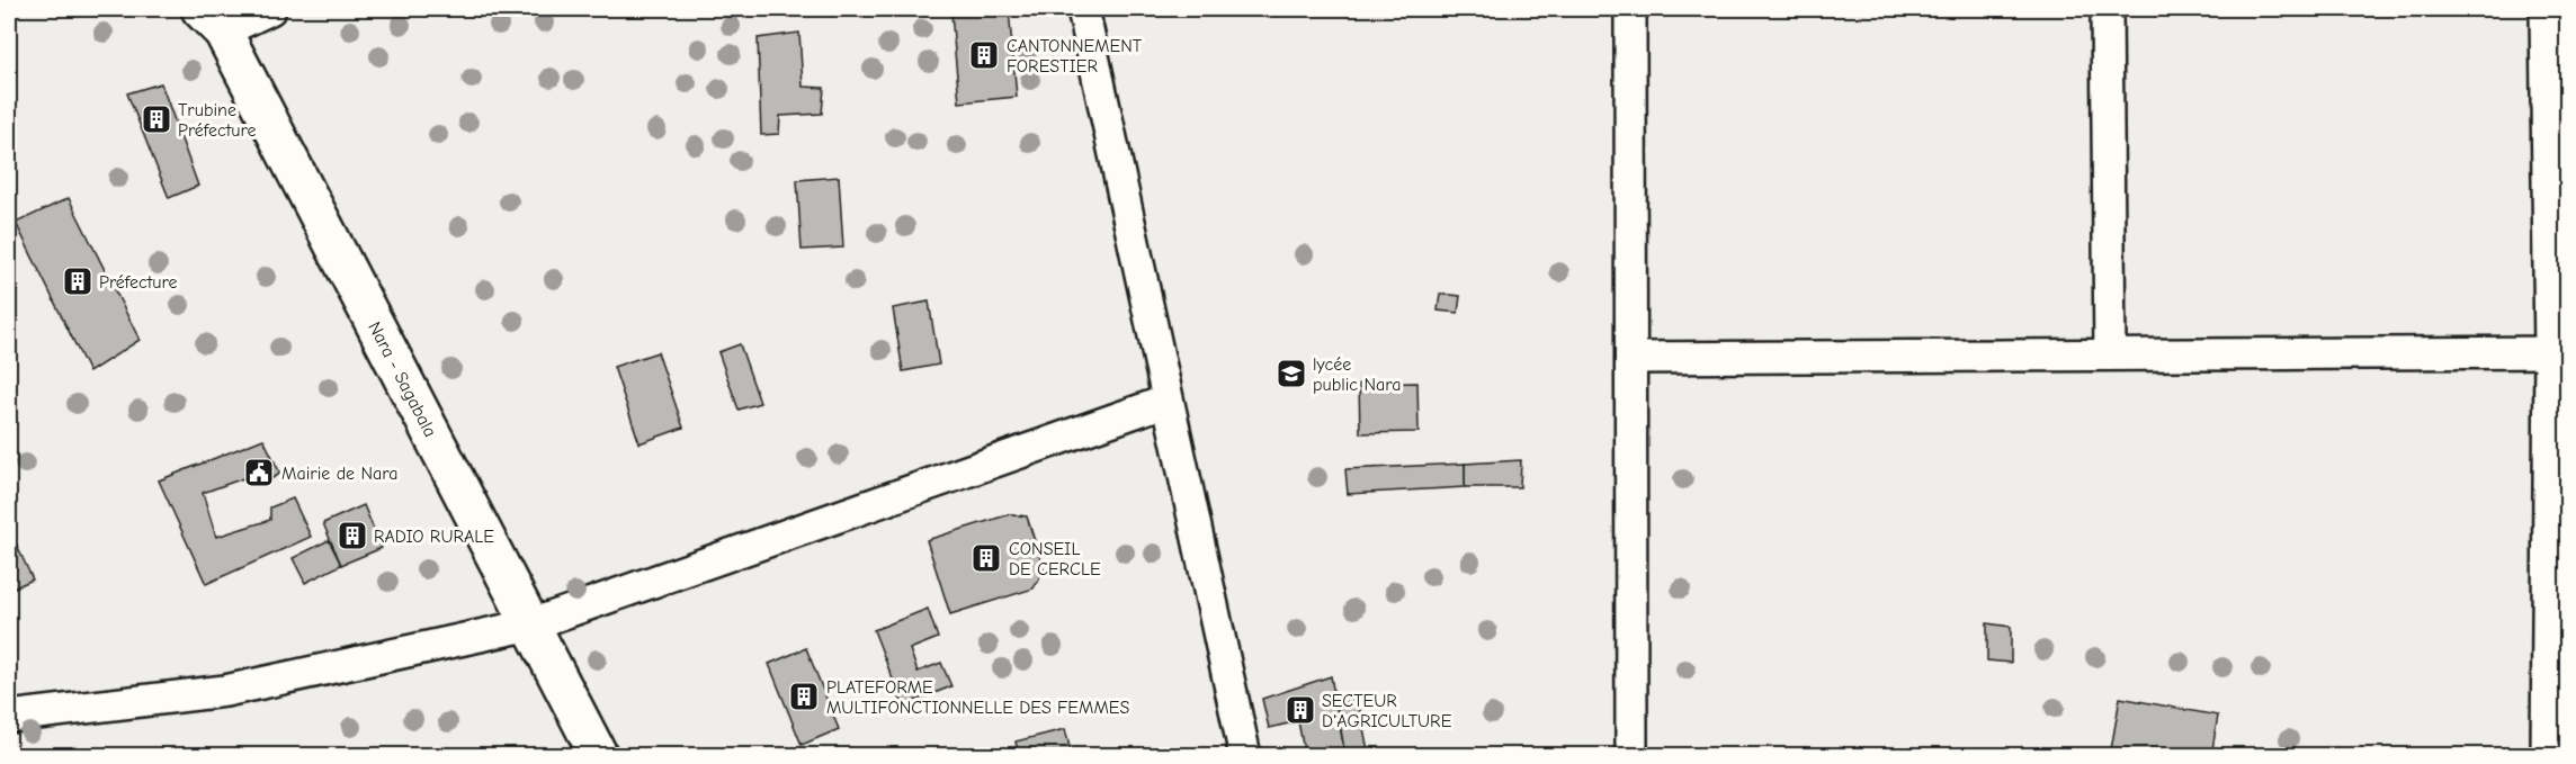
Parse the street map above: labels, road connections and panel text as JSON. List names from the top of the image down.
{
  "streets": {
    "main road": ["Nara - Sagabala"]
  },
  "places": {
    "building": [
      "CANTONNEMENT FORESTIER",
      "Trubine Préfecture",
      "Préfecture",
      "RADIO RURALE",
      "CONSEIL DE CERCLE",
      "PLATEFORME MULTIFONCTIONNELLE DES FEMMES",
      "SECTEUR D'AGRICULTURE"
    ],
    "school or university": ["lycée public Nara"],
    "public building": ["Mairie de Nara"]
  }
}
